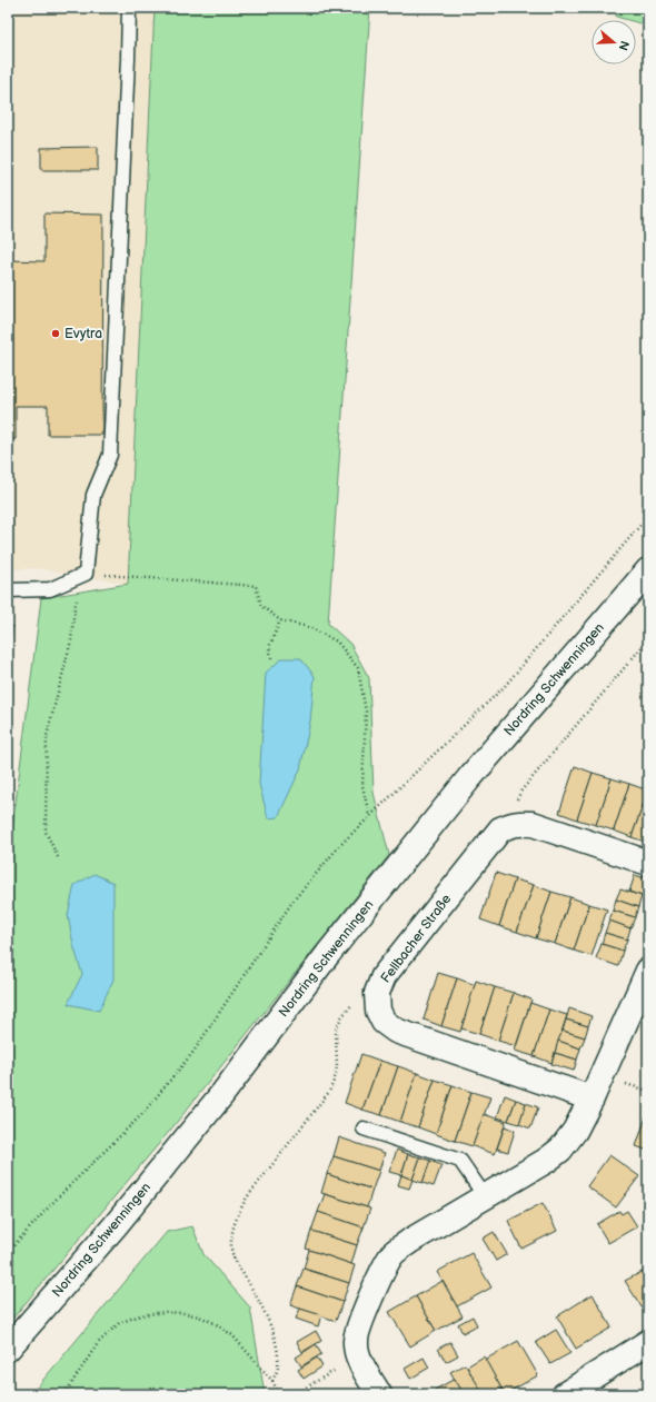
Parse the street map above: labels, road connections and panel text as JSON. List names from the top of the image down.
{
  "streets": {
    "street": ["Nordring Schwenningen", "Fellbacher Straße"]
  },
  "places": ["Evytra"],
  "north": "right"
}
